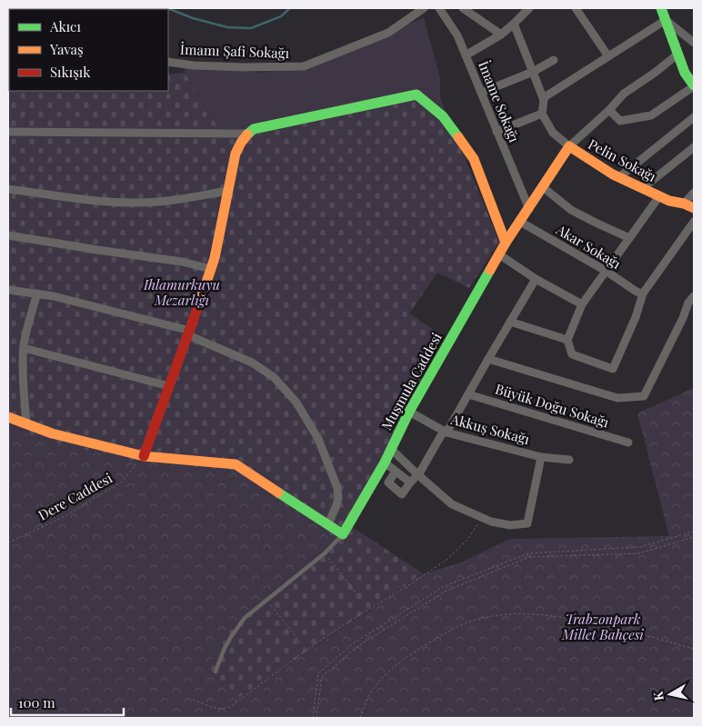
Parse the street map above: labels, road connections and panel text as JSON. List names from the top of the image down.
{
  "streets": {
    "street": [
      "İmamı Şafi Sokağı",
      "İmame Sokağı",
      "Pelin Sokağı",
      "Akar Sokağı",
      "Muşmula Caddesi",
      "Büyük Doğu Sokağı",
      "Akkuş Sokağı"
    ],
    "path": ["Dere Caddesi"]
  },
  "crossings": [
    ["İmame Sokağı", "Pelin Sokağı"],
    ["Pelin Sokağı", "Akar Sokağı"],
    ["Pelin Sokağı", "Muşmula Caddesi"],
    ["Muşmula Caddesi", "Akkuş Sokağı"]
  ],
  "parks": ["Ihlamurkuyu Mezarlığı", "Trabzonpark Millet Bahçesi"],
  "legend": ["Akıcı", "Yavaş", "Sıkışık"],
  "scale_bar": "100 m",
  "north": "left"
}
